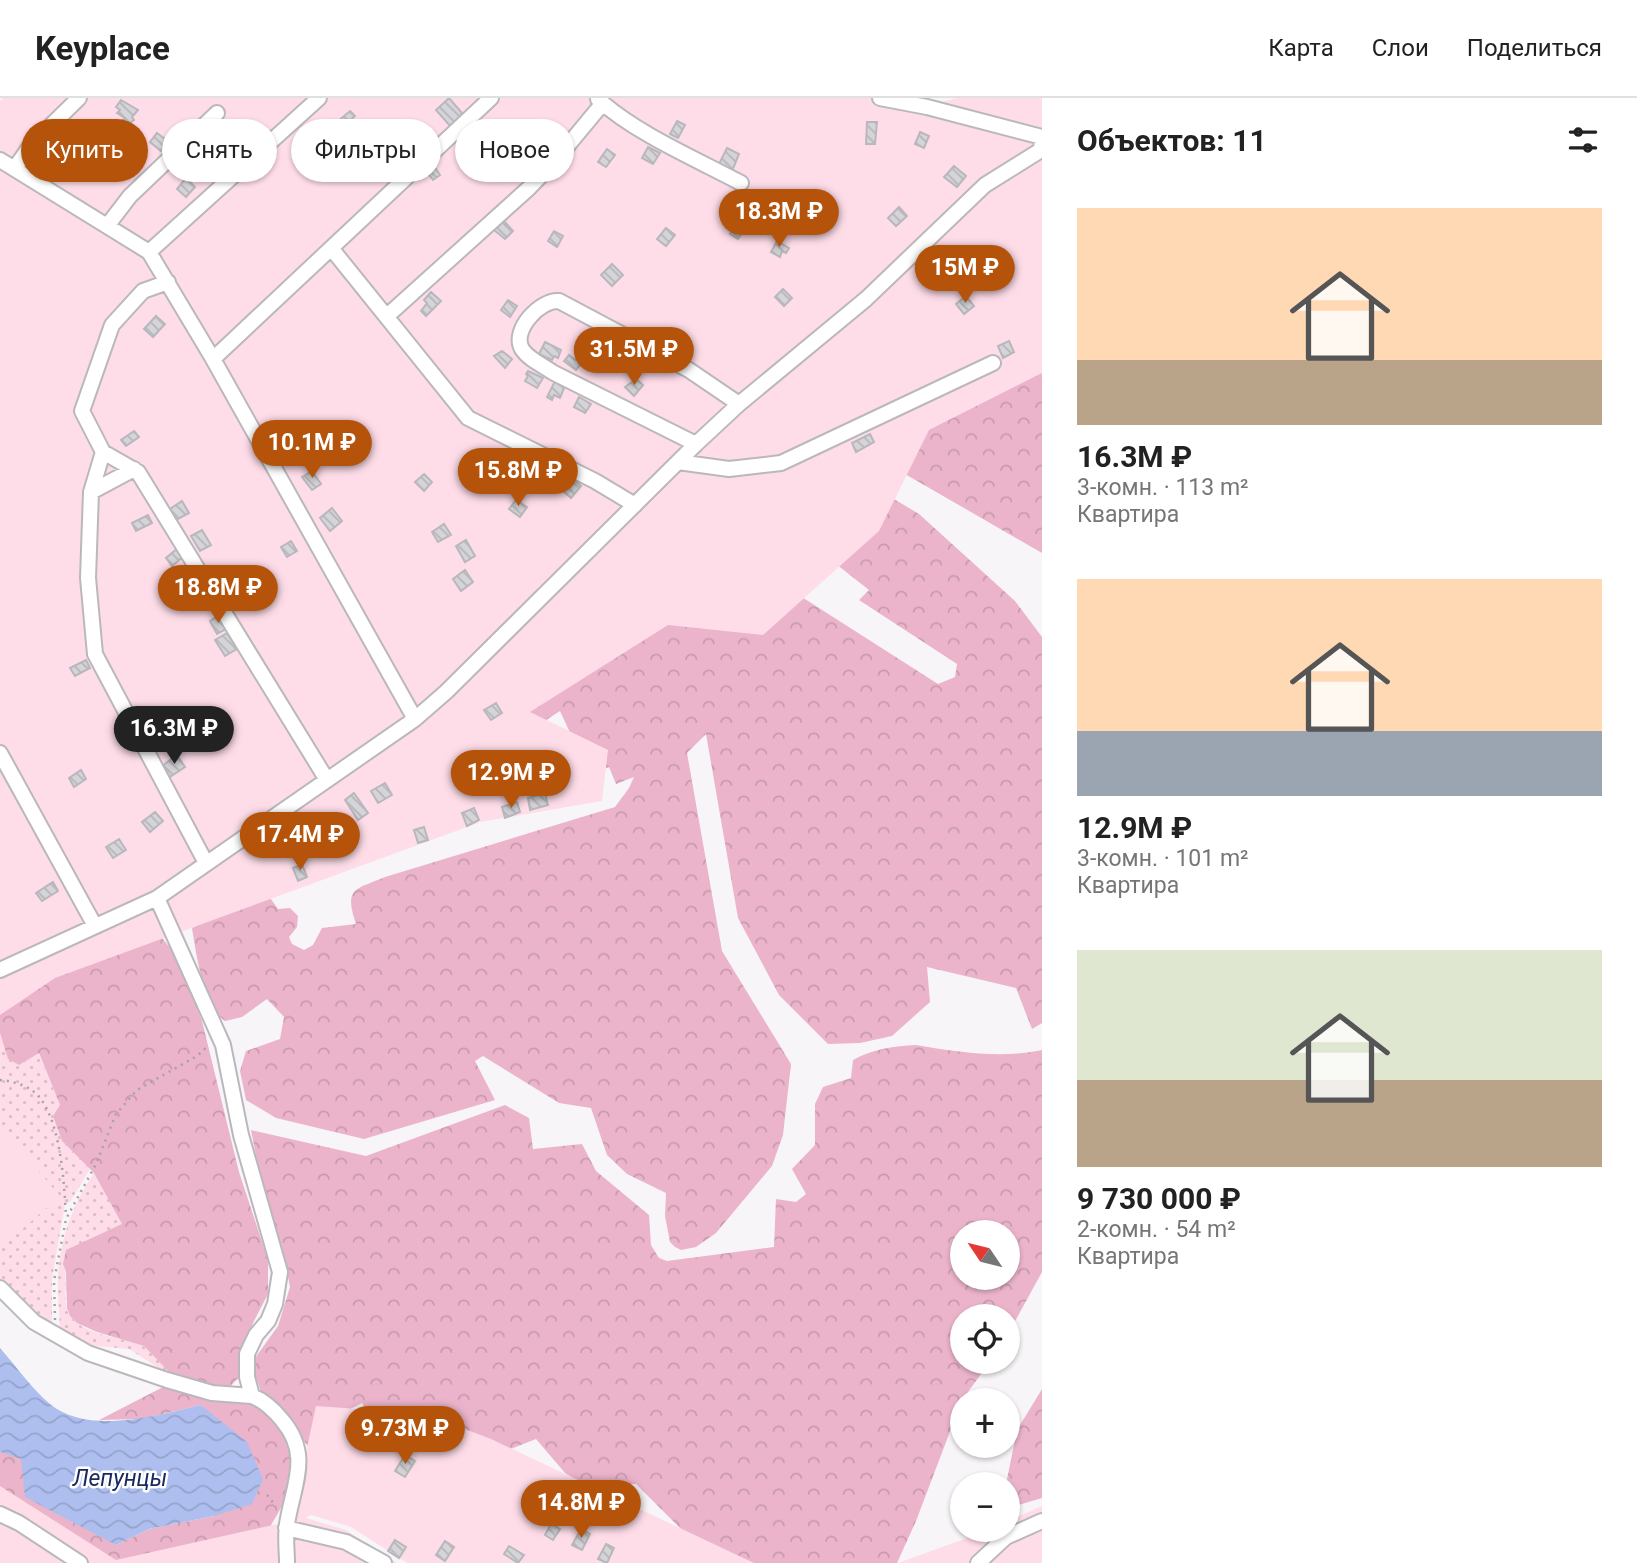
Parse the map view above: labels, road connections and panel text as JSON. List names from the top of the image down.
{
  "water": ["Лепунцы"],
  "north": "top left",
  "page": {
    "header": "Keyplace",
    "nav": ["Карта", "Слои", "Поделиться"],
    "heading": "Объектов: 11",
    "chip": [
      "Купить",
      "Снять",
      "Фильтры",
      "Новое"
    ],
    "list": [
      {
        "name": "16.3M ₽",
        "note": "3-комн. · 113 m² · Квартира"
      },
      {
        "name": "12.9M ₽",
        "note": "3-комн. · 101 m² · Квартира"
      },
      {
        "name": "9 730 000 ₽",
        "note": "2-комн. · 54 m² · Квартира"
      }
    ],
    "price": [
      "18.3M ₽",
      "15M ₽",
      "31.5M ₽",
      "10.1M ₽",
      "15.8M ₽",
      "18.8M ₽",
      "16.3M ₽",
      "12.9M ₽",
      "17.4M ₽",
      "9.73M ₽",
      "14.8M ₽"
    ],
    "map_buttons": ["+", "−"]
  }
}
